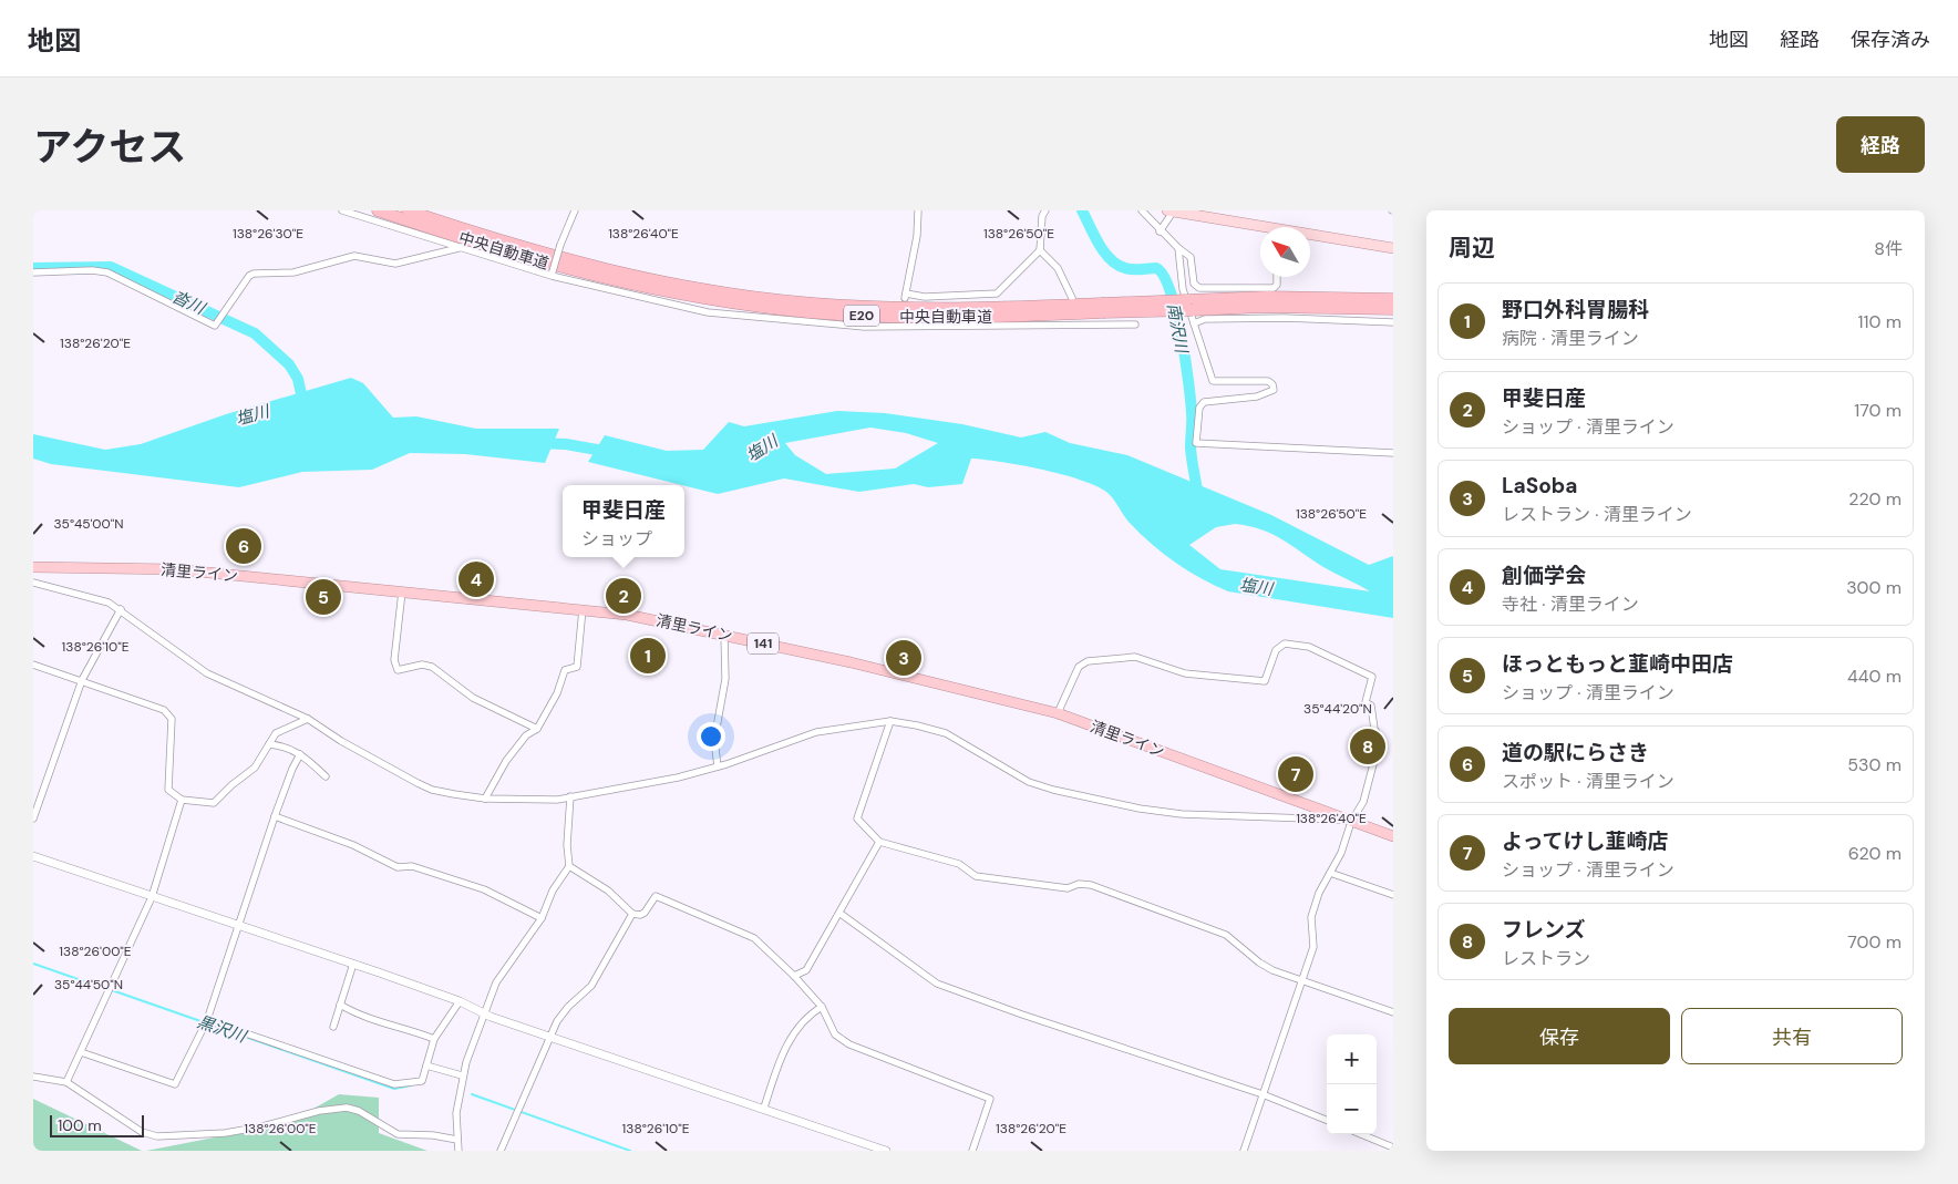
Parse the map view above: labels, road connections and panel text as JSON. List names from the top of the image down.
{
  "streets": {
    "highway": [
      "中央自動車道",
      "E20",
      "清里ライン",
      "141"
    ]
  },
  "water": [
    "沓川",
    "南沢川",
    "塩川",
    "黒沢川"
  ],
  "scale_bar": "100 m",
  "north": "top left",
  "page": {
    "header": "地図",
    "nav": ["地図", "経路", "保存済み"],
    "title": "アクセス",
    "buttons": [
      "経路",
      ["保存", "共有"]
    ],
    "heading": ["周辺", "8件"],
    "list": [
      {
        "mark": "1",
        "name": "野口外科胃腸科",
        "note": "病院 · 清里ライン",
        "value": "110 m"
      },
      {
        "mark": "2",
        "name": "甲斐日産",
        "note": "ショップ · 清里ライン",
        "value": "170 m"
      },
      {
        "mark": "3",
        "name": "LaSoba",
        "note": "レストラン · 清里ライン",
        "value": "220 m"
      },
      {
        "mark": "4",
        "name": "創価学会",
        "note": "寺社 · 清里ライン",
        "value": "300 m"
      },
      {
        "mark": "5",
        "name": "ほっともっと韮崎中田店",
        "note": "ショップ · 清里ライン",
        "value": "440 m"
      },
      {
        "mark": "6",
        "name": "道の駅にらさき",
        "note": "スポット · 清里ライン",
        "value": "530 m"
      },
      {
        "mark": "7",
        "name": "よってけし韮崎店",
        "note": "ショップ · 清里ライン",
        "value": "620 m"
      },
      {
        "mark": "8",
        "name": "フレンズ",
        "note": "レストラン",
        "value": "700 m"
      }
    ],
    "popup": ["甲斐日産", "ショップ"],
    "pins": [
      "6",
      "4",
      "2",
      "5",
      "1",
      "3",
      "8",
      "7"
    ],
    "map_buttons": ["+", "−"],
    "scale": "100 m"
  },
  "coordinates": [
    "138°26'30\"E",
    "138°26'40\"E",
    "138°26'50\"E",
    "138°26'20\"E",
    "35°45'00\"N",
    "138°26'10\"E",
    "35°44'20\"N",
    "138°26'00\"E",
    "35°44'50\"N"
  ]
}
